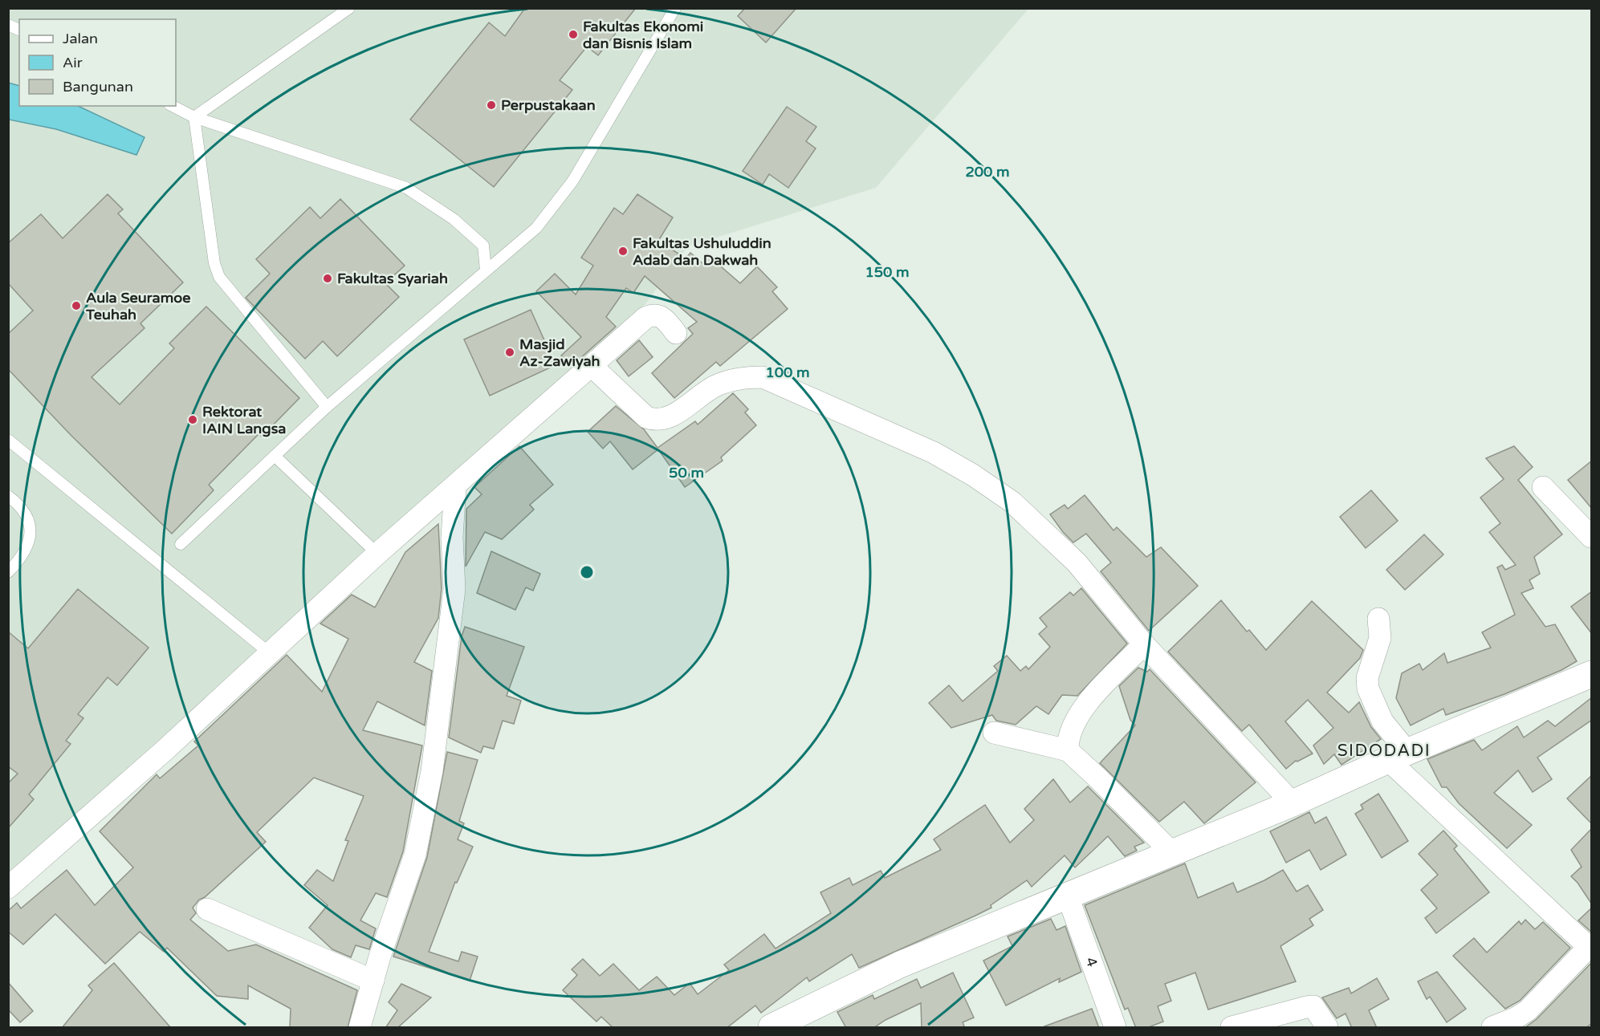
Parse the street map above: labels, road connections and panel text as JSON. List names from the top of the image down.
{
  "streets": {
    "street": ["4"]
  },
  "districts": ["SIDODADI"],
  "places": [
    "Fakultas Ekonomi dan Bisnis Islam",
    "Perpustakaan",
    "Fakultas Ushuluddin Adab dan Dakwah",
    "Fakultas Syariah",
    "Aula Seuramoe Teuhah",
    "Masjid Az-Zawiyah",
    "Rektorat IAIN Langsa"
  ],
  "legend": ["Jalan", "Air", "Bangunan"],
  "rings": [
    "200 m",
    "150 m",
    "100 m",
    "50 m"
  ]
}
